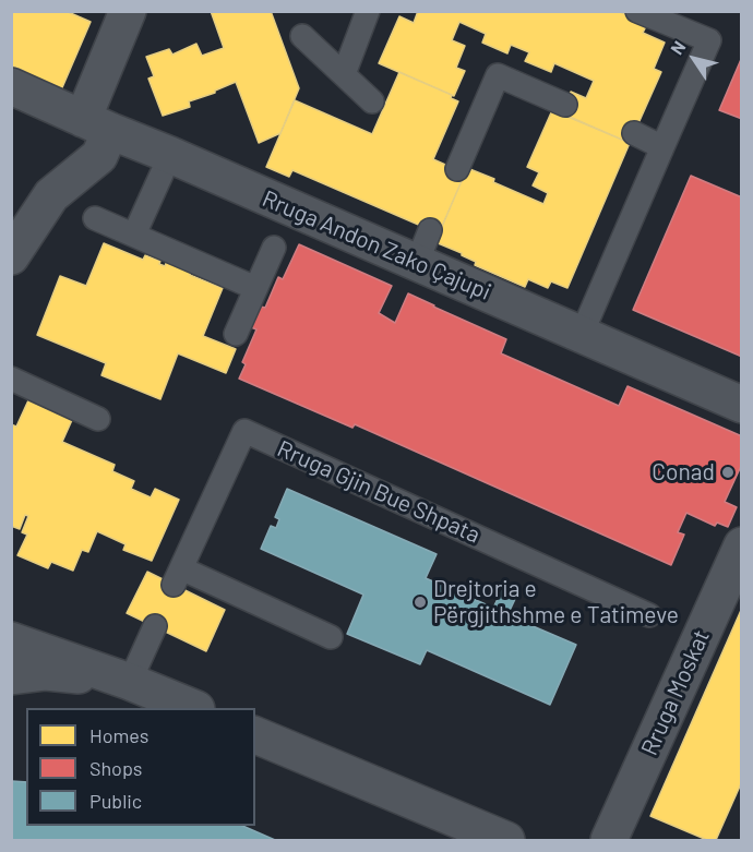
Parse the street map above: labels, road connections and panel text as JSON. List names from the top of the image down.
{
  "streets": {
    "street": ["Rruga Andon Zako Çajupi", "Rruga Moskat"],
    "lane": ["Rruga Gjin Bue Shpata"]
  },
  "places": ["Conad", "Drejtoria e Përgjithshme e Tatimeve"],
  "legend": ["Homes", "Shops", "Public"],
  "north": "top left"
}
